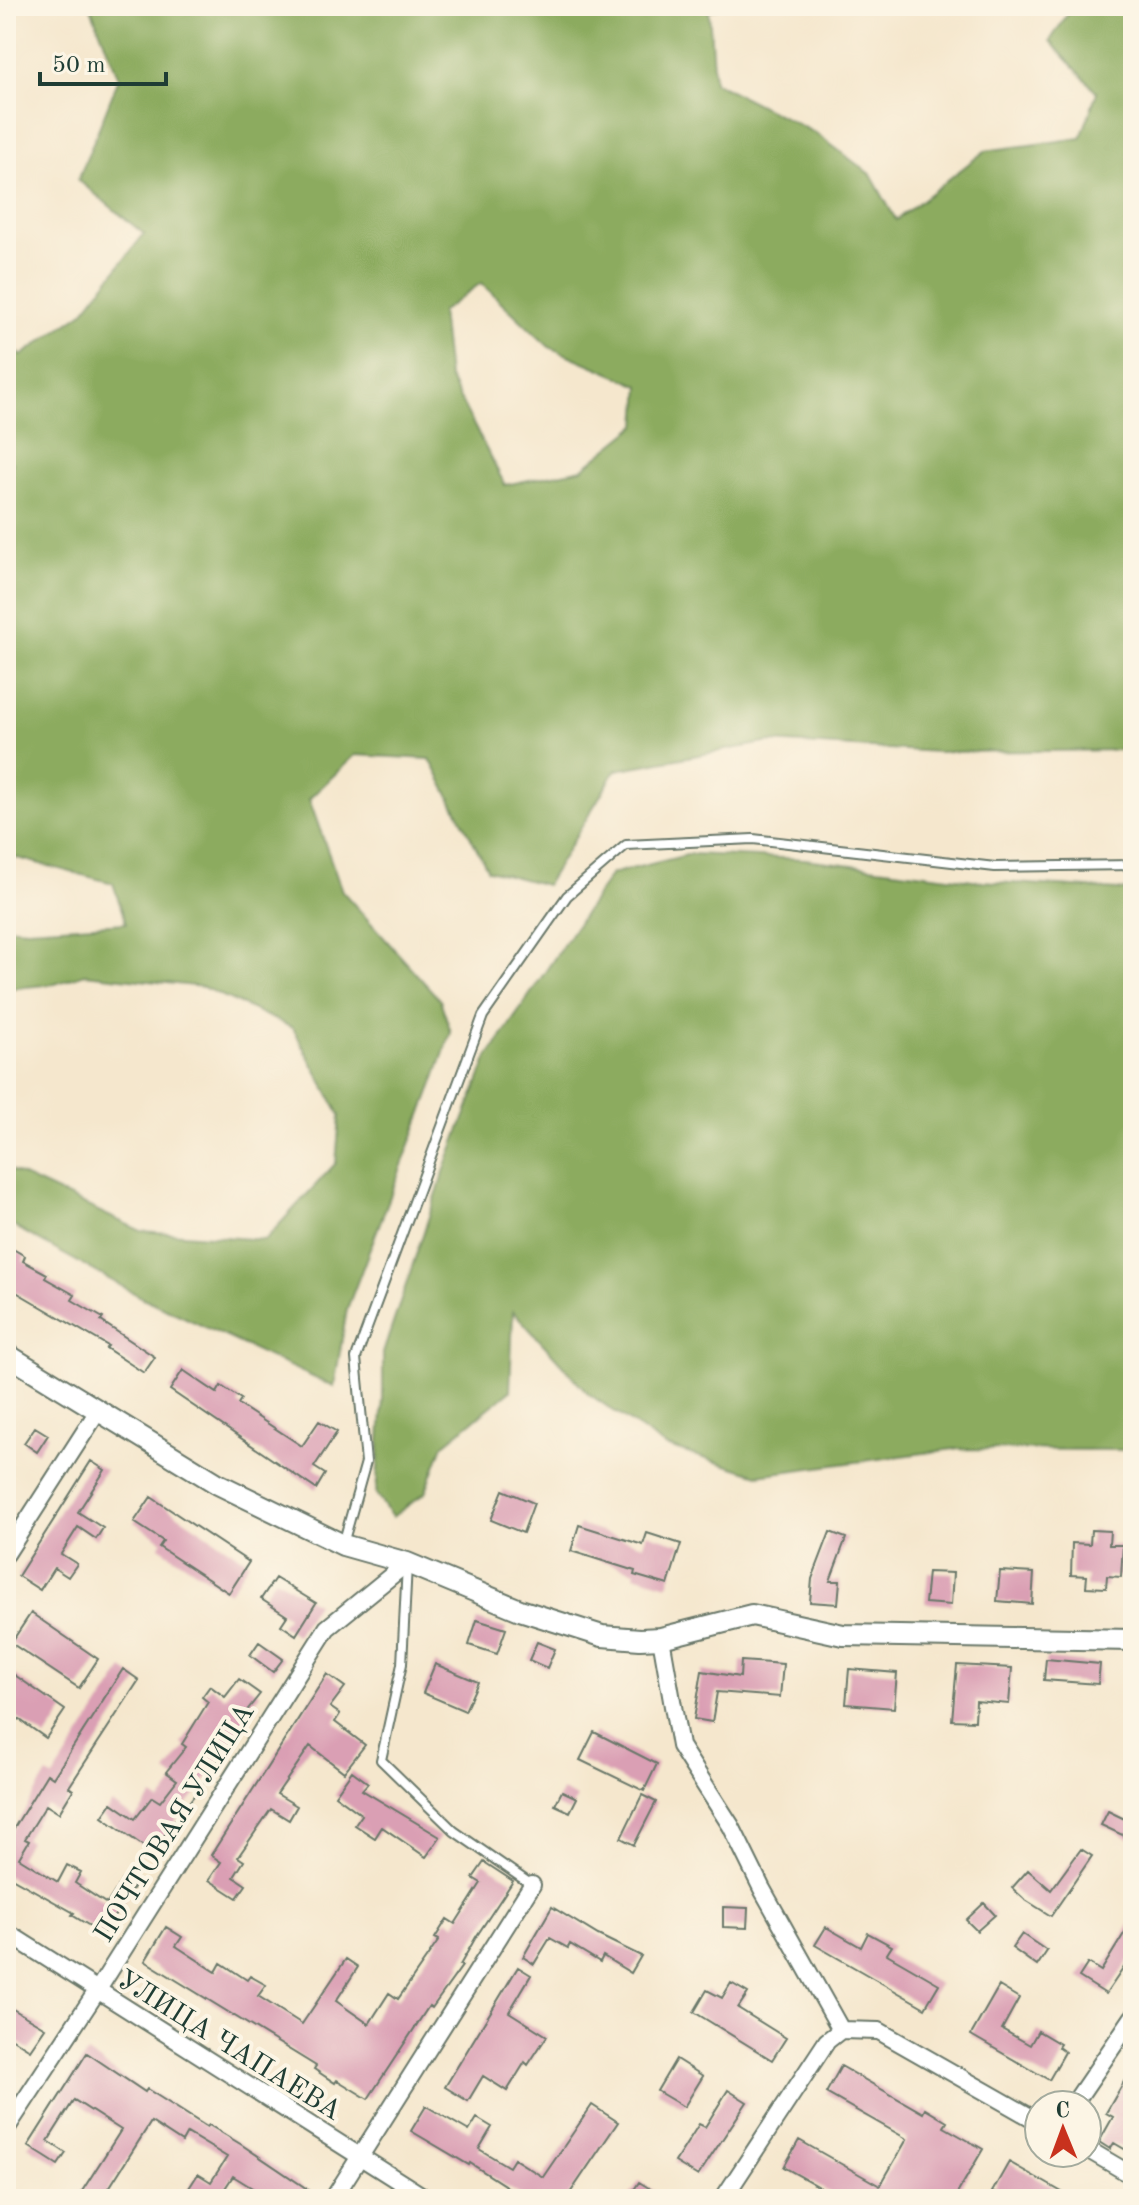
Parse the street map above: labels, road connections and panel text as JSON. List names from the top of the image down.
{
  "streets": {
    "street": ["ПОЧТОВАЯ УЛИЦА", "УЛИЦА ЧАПАЕВА"]
  },
  "crossings": [
    ["ПОЧТОВАЯ УЛИЦА", "УЛИЦА ЧАПАЕВА"]
  ],
  "scale_bar": "50 m",
  "north": "top"
}
